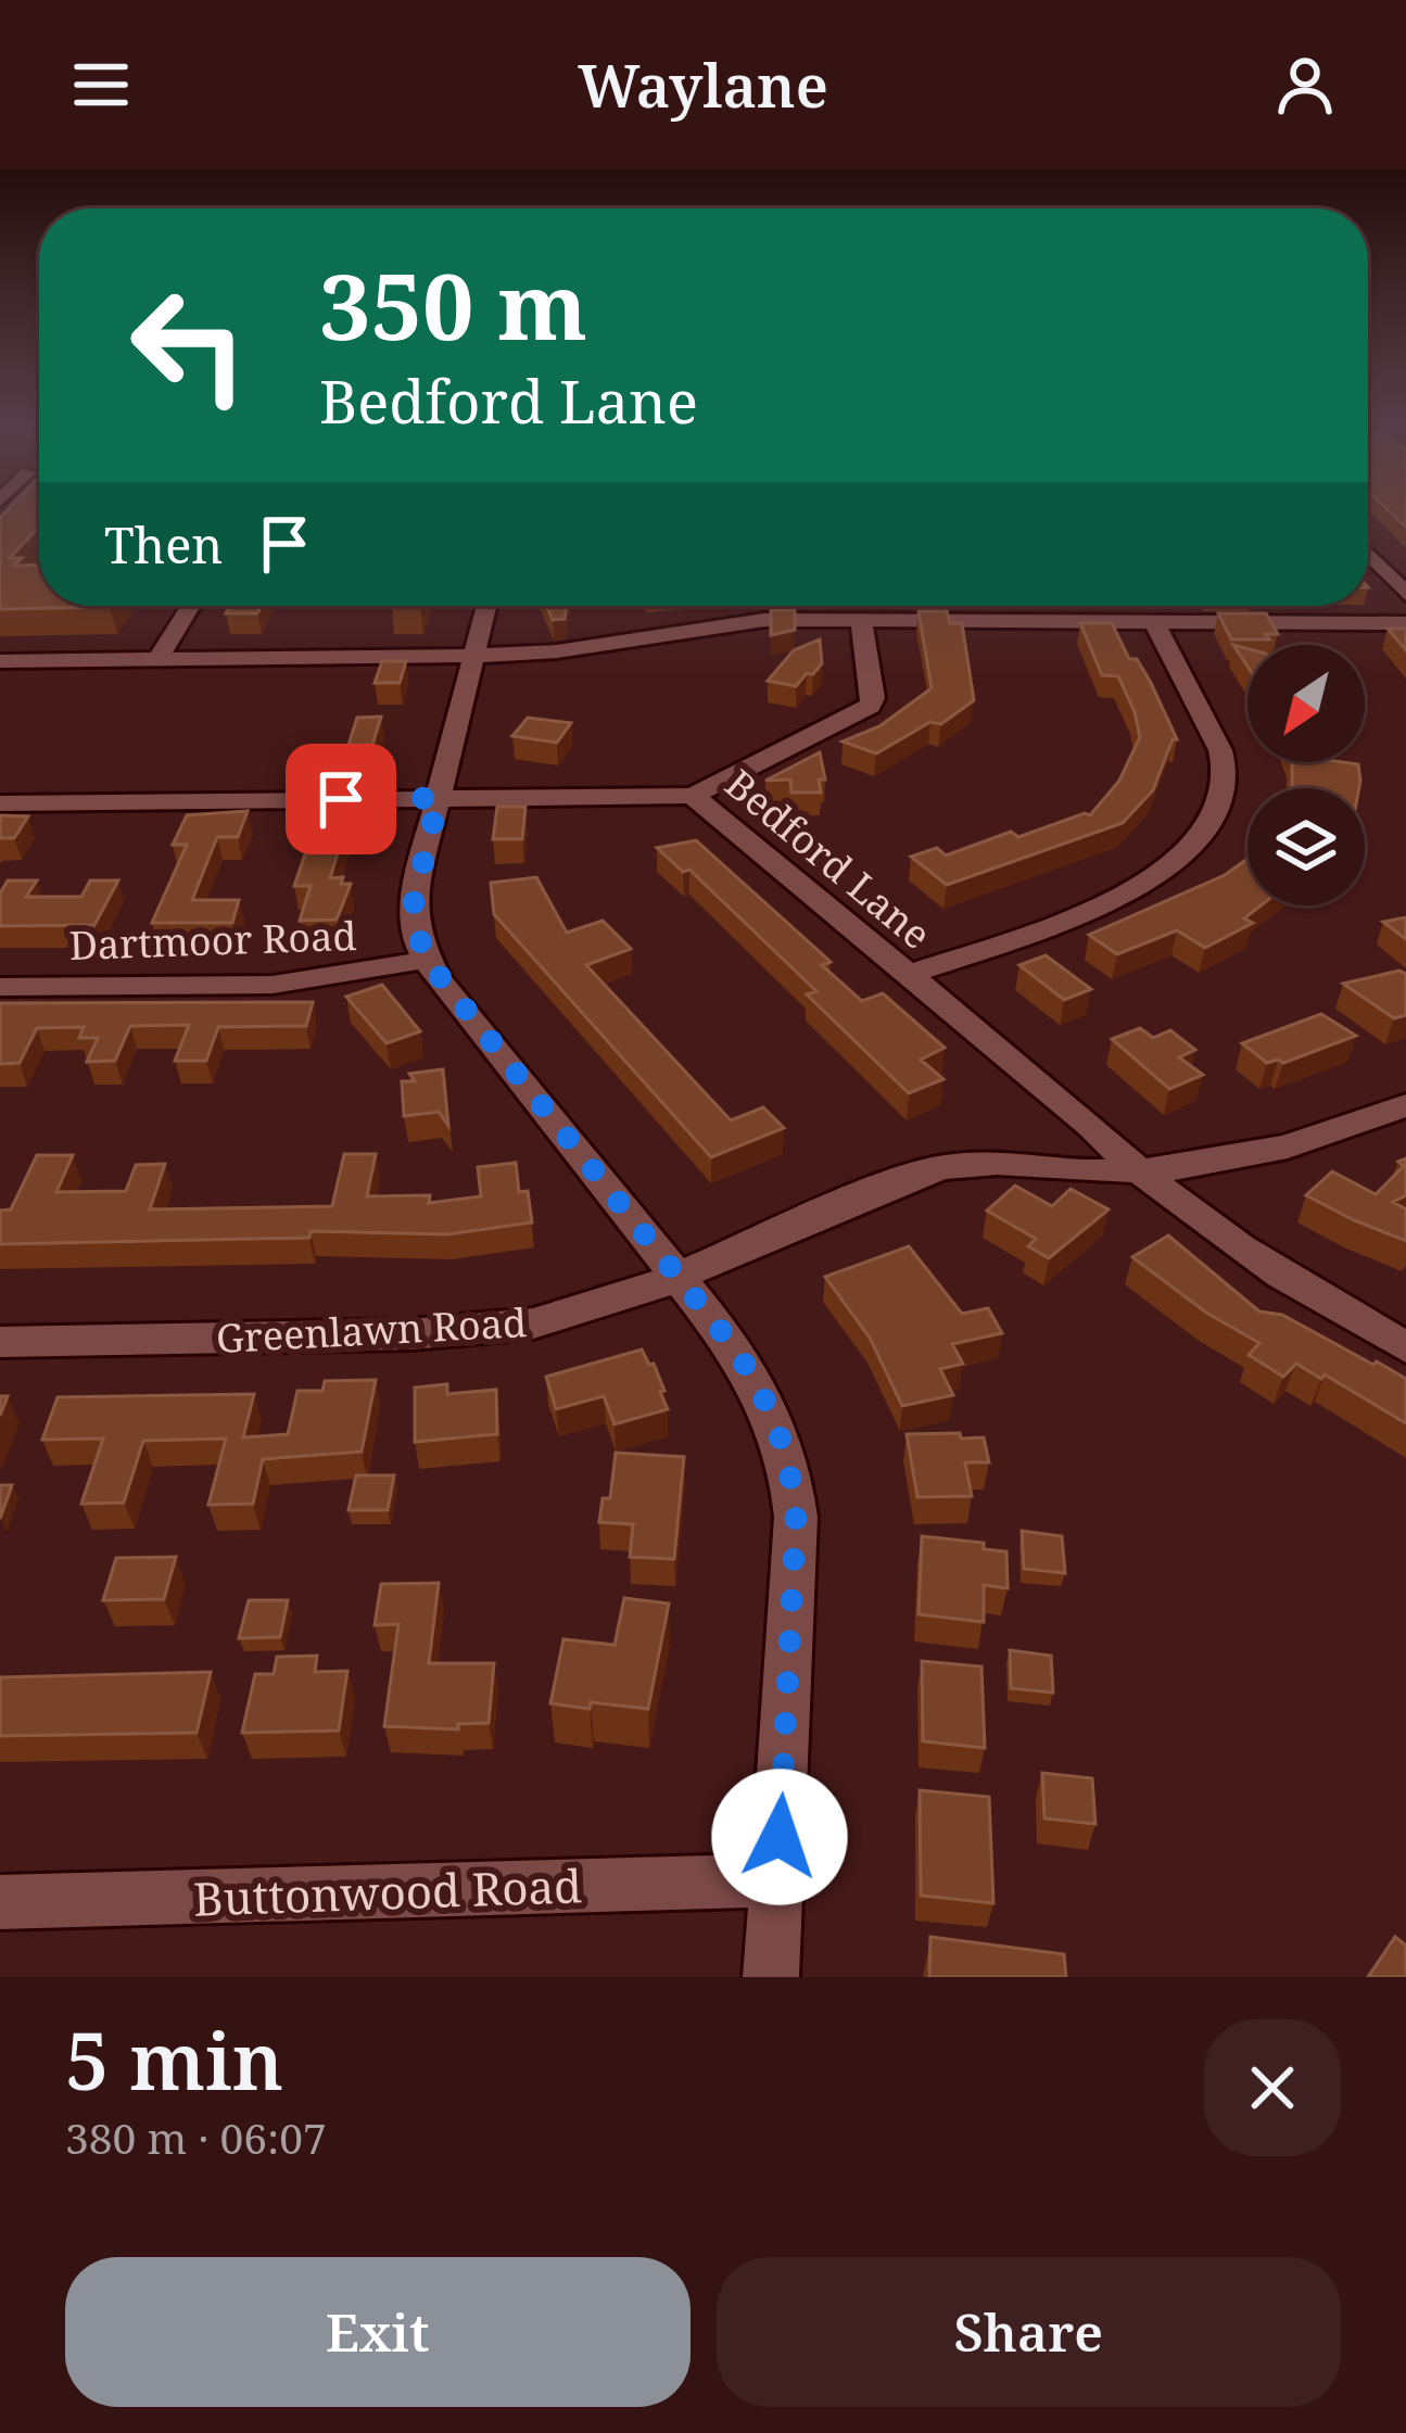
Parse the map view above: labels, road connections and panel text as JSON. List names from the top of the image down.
{
  "streets": {
    "street": [
      "Bedford Lane",
      "Dartmoor Road",
      "Greenlawn Road",
      "Buttonwood Road"
    ]
  },
  "crossings": [
    ["Bedford Lane", "Greenlawn Road"]
  ],
  "north": "bottom left",
  "page": {
    "header": "Waylane",
    "turn": ["350 m", "Bedford Lane"],
    "then": "Then",
    "heading": ["5 min", "380 m · 06:07"],
    "buttons": ["Exit", "Share"]
  }
}
